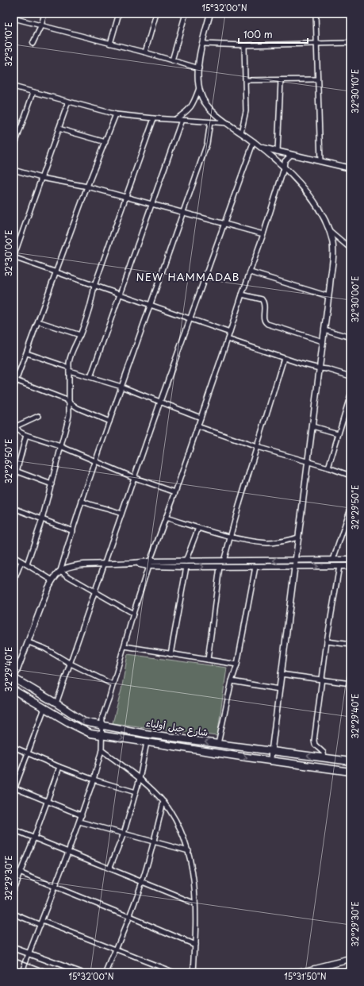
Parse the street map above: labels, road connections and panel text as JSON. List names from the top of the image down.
{
  "streets": {
    "main road": ["شارع جبل أولياء"]
  },
  "districts": ["NEW HAMMADAB"],
  "scale_bar": "100 m",
  "coordinates": [
    "15°32'00\"N",
    "32°30'10\"E",
    "32°30'00\"E",
    "32°29'50\"E",
    "32°29'40\"E",
    "32°29'30\"E",
    "15°31'50\"N"
  ]
}
